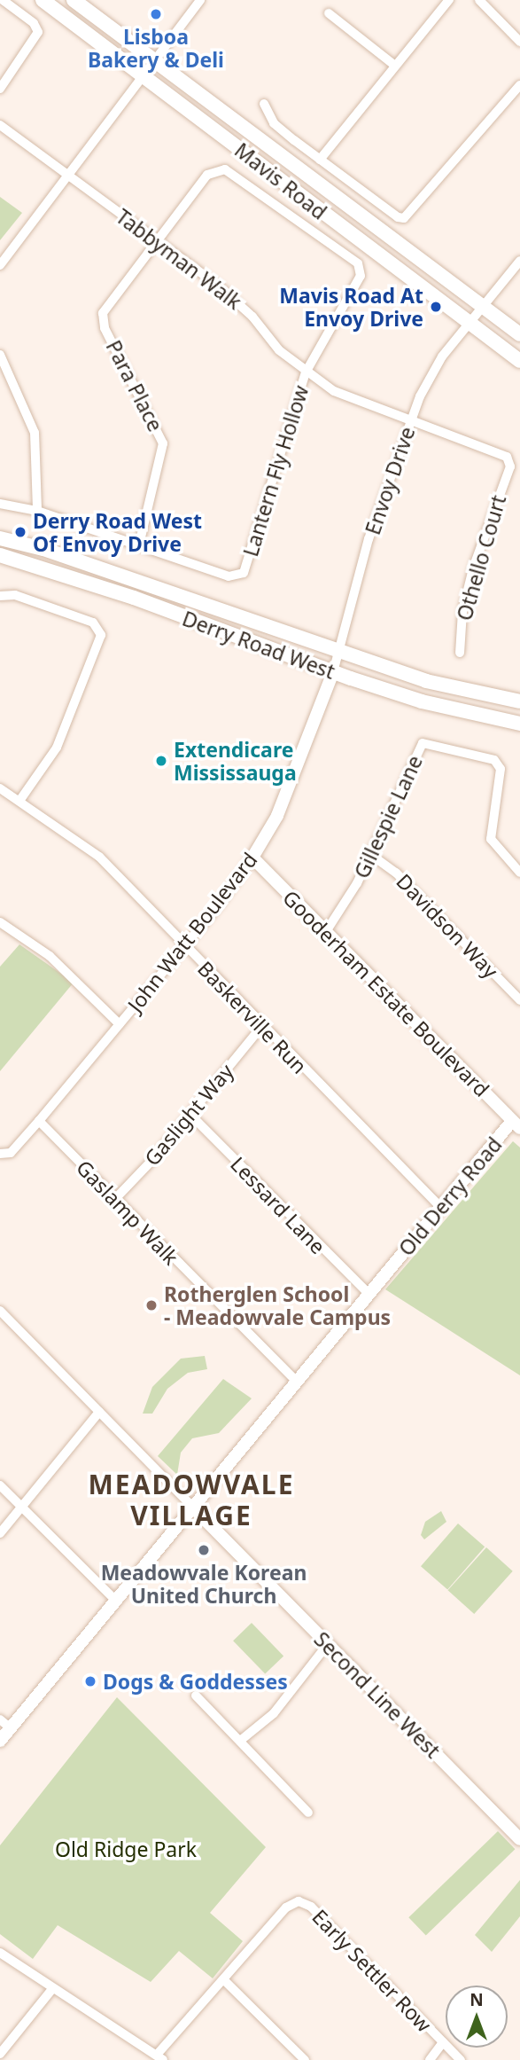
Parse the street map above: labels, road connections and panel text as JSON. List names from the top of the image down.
{
  "streets": {
    "main road": ["Mavis Road", "Derry Road West"],
    "street": [
      "Tabbyman Walk",
      "Para Place",
      "Lantern Fly Hollow",
      "Envoy Drive",
      "Othello Court",
      "Gillespie Lane",
      "Davidson Way",
      "John Watt Boulevard",
      "Gooderham Estate Boulevard",
      "Baskerville Run",
      "Gaslight Way",
      "Old Derry Road",
      "Lessard Lane",
      "Gaslamp Walk",
      "Second Line West",
      "Early Settler Row"
    ]
  },
  "crossings": [
    ["Mavis Road", "Envoy Drive"],
    ["Tabbyman Walk", "Para Place"],
    ["Tabbyman Walk", "Lantern Fly Hollow"],
    ["Tabbyman Walk", "Envoy Drive"],
    ["Tabbyman Walk", "Othello Court"],
    ["Para Place", "Lantern Fly Hollow"],
    ["Envoy Drive", "Othello Court"],
    ["Envoy Drive", "Derry Road West"],
    ["Envoy Drive", "John Watt Boulevard"],
    ["Derry Road West", "John Watt Boulevard"],
    ["Gillespie Lane", "Davidson Way"],
    ["Gillespie Lane", "Gooderham Estate Boulevard"],
    ["John Watt Boulevard", "Gooderham Estate Boulevard"],
    ["John Watt Boulevard", "Baskerville Run"],
    ["John Watt Boulevard", "Gaslamp Walk"],
    ["Gooderham Estate Boulevard", "Old Derry Road"],
    ["Baskerville Run", "Gaslight Way"],
    ["Baskerville Run", "Old Derry Road"],
    ["Gaslight Way", "Lessard Lane"],
    ["Gaslight Way", "Gaslamp Walk"],
    ["Old Derry Road", "Lessard Lane"],
    ["Old Derry Road", "Gaslamp Walk"],
    ["Old Derry Road", "Second Line West"]
  ],
  "districts": ["MEADOWVALE VILLAGE"],
  "parks": ["Old Ridge Park"],
  "places": [
    "Lisboa Bakery & Deli",
    "Mavis Road At Envoy Drive",
    "Derry Road West Of Envoy Drive",
    "Extendicare Mississauga",
    "Rotherglen School - Meadowvale Campus",
    "Meadowvale Korean United Church",
    "Dogs & Goddesses"
  ],
  "north": "top"
}
